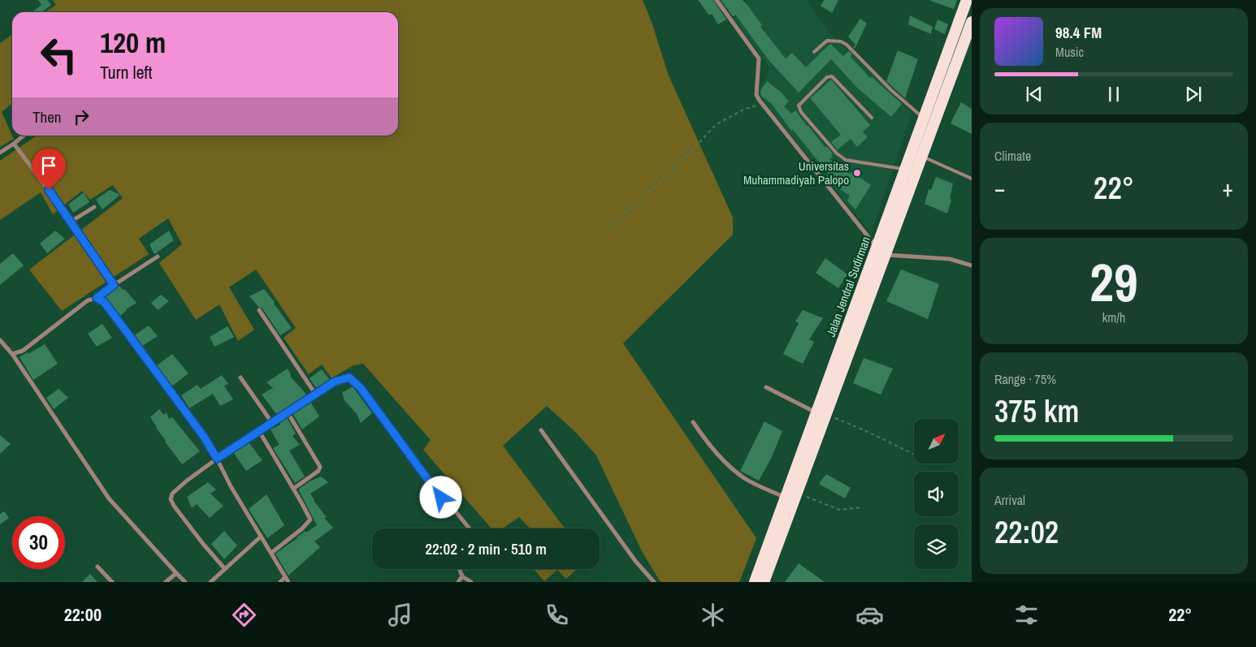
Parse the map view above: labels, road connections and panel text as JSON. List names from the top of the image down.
{
  "streets": {
    "highway": ["Jalan Jendral Sudirman"]
  },
  "places": ["Universitas Muhammadiyah Palopo"],
  "north": "top right",
  "page": {
    "turn": ["120 m", "Turn left"],
    "song": ["98.4 FM", "Music"],
    "then": "Then",
    "tile": [
      "Climate",
      ["29", "km/h"],
      ["Range · 75%", "375 km"],
      ["Arrival", "22:02"]
    ],
    "heat": ["−", "22°", "+"],
    "limit": "30",
    "trip": "22:02 · 2 min · 510 m",
    "tabs": ["22:00", "22°"]
  }
}
